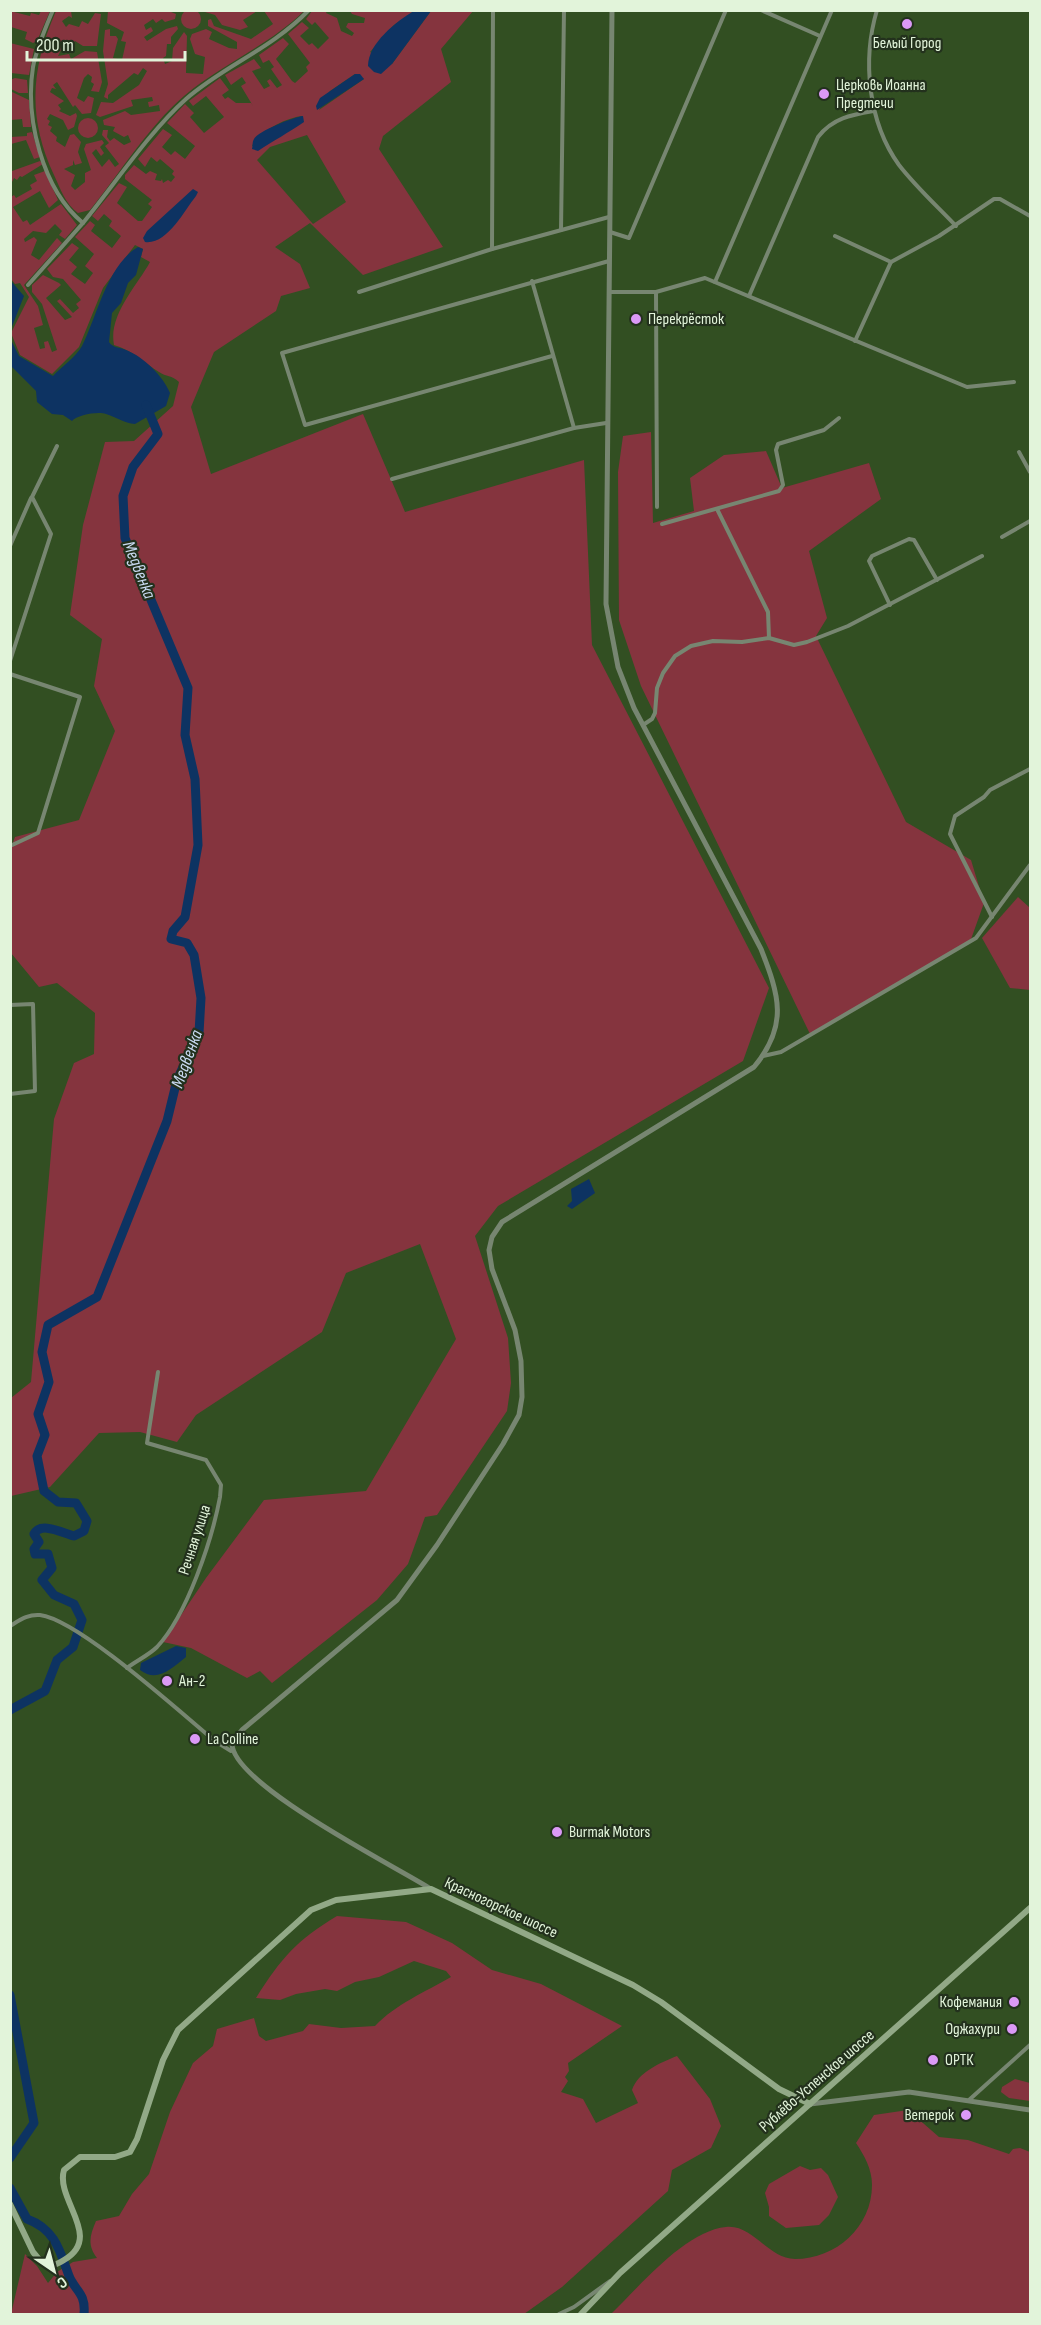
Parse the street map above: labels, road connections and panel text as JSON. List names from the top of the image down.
{
  "streets": {
    "main road": ["Красногорское шоссе", "Рублёво-Успенское шоссе"],
    "street": ["Речная улица"]
  },
  "crossings": [
    ["Красногорское шоссе", "Рублёво-Успенское шоссе"]
  ],
  "water": ["Медвенка"],
  "places": [
    "Белый Город",
    "Церковь Иоанна Предтечи",
    "Перекрёсток",
    "Ан-2",
    "La Colline",
    "Burmak Motors",
    "Кофемания",
    "Оджахури",
    "ОРТК",
    "Ветерок"
  ],
  "scale_bar": "200 m",
  "north": "bottom right"
}
